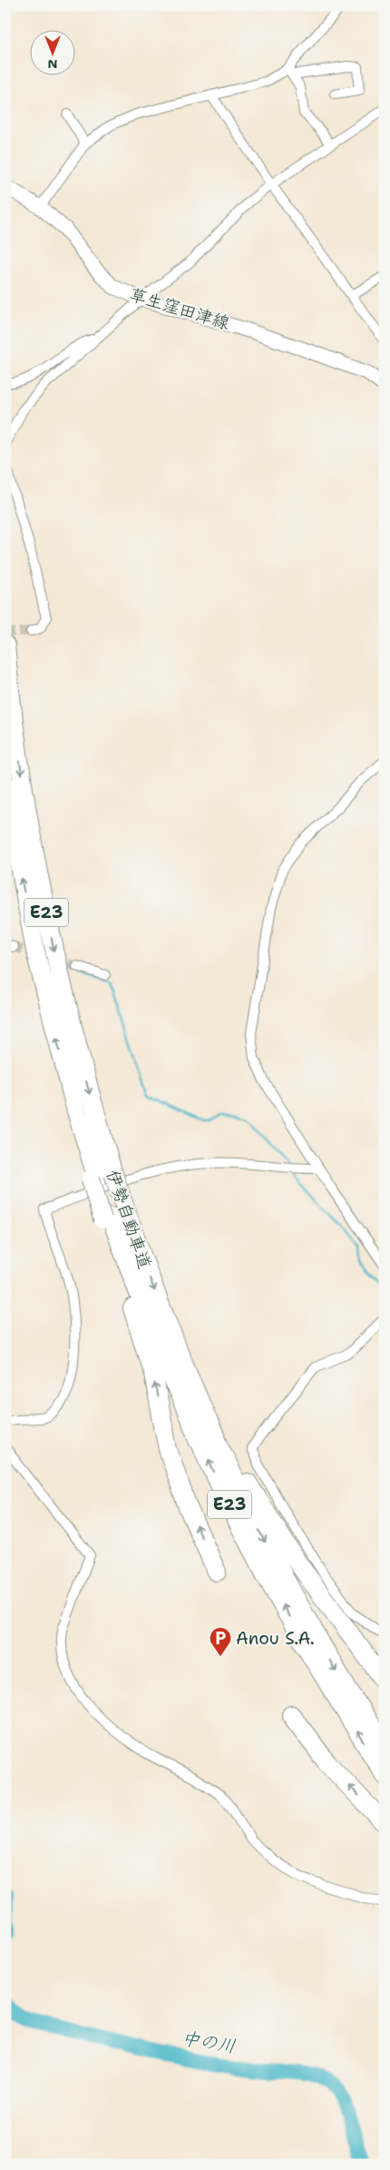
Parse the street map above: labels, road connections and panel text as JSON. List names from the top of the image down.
{
  "streets": {
    "highway": ["E23", "伊勢自動車道"],
    "main road": ["草生窪田津線"]
  },
  "water": ["中の川"],
  "places": {
    "parking": ["Anou S.A."]
  },
  "north": "bottom"
}
